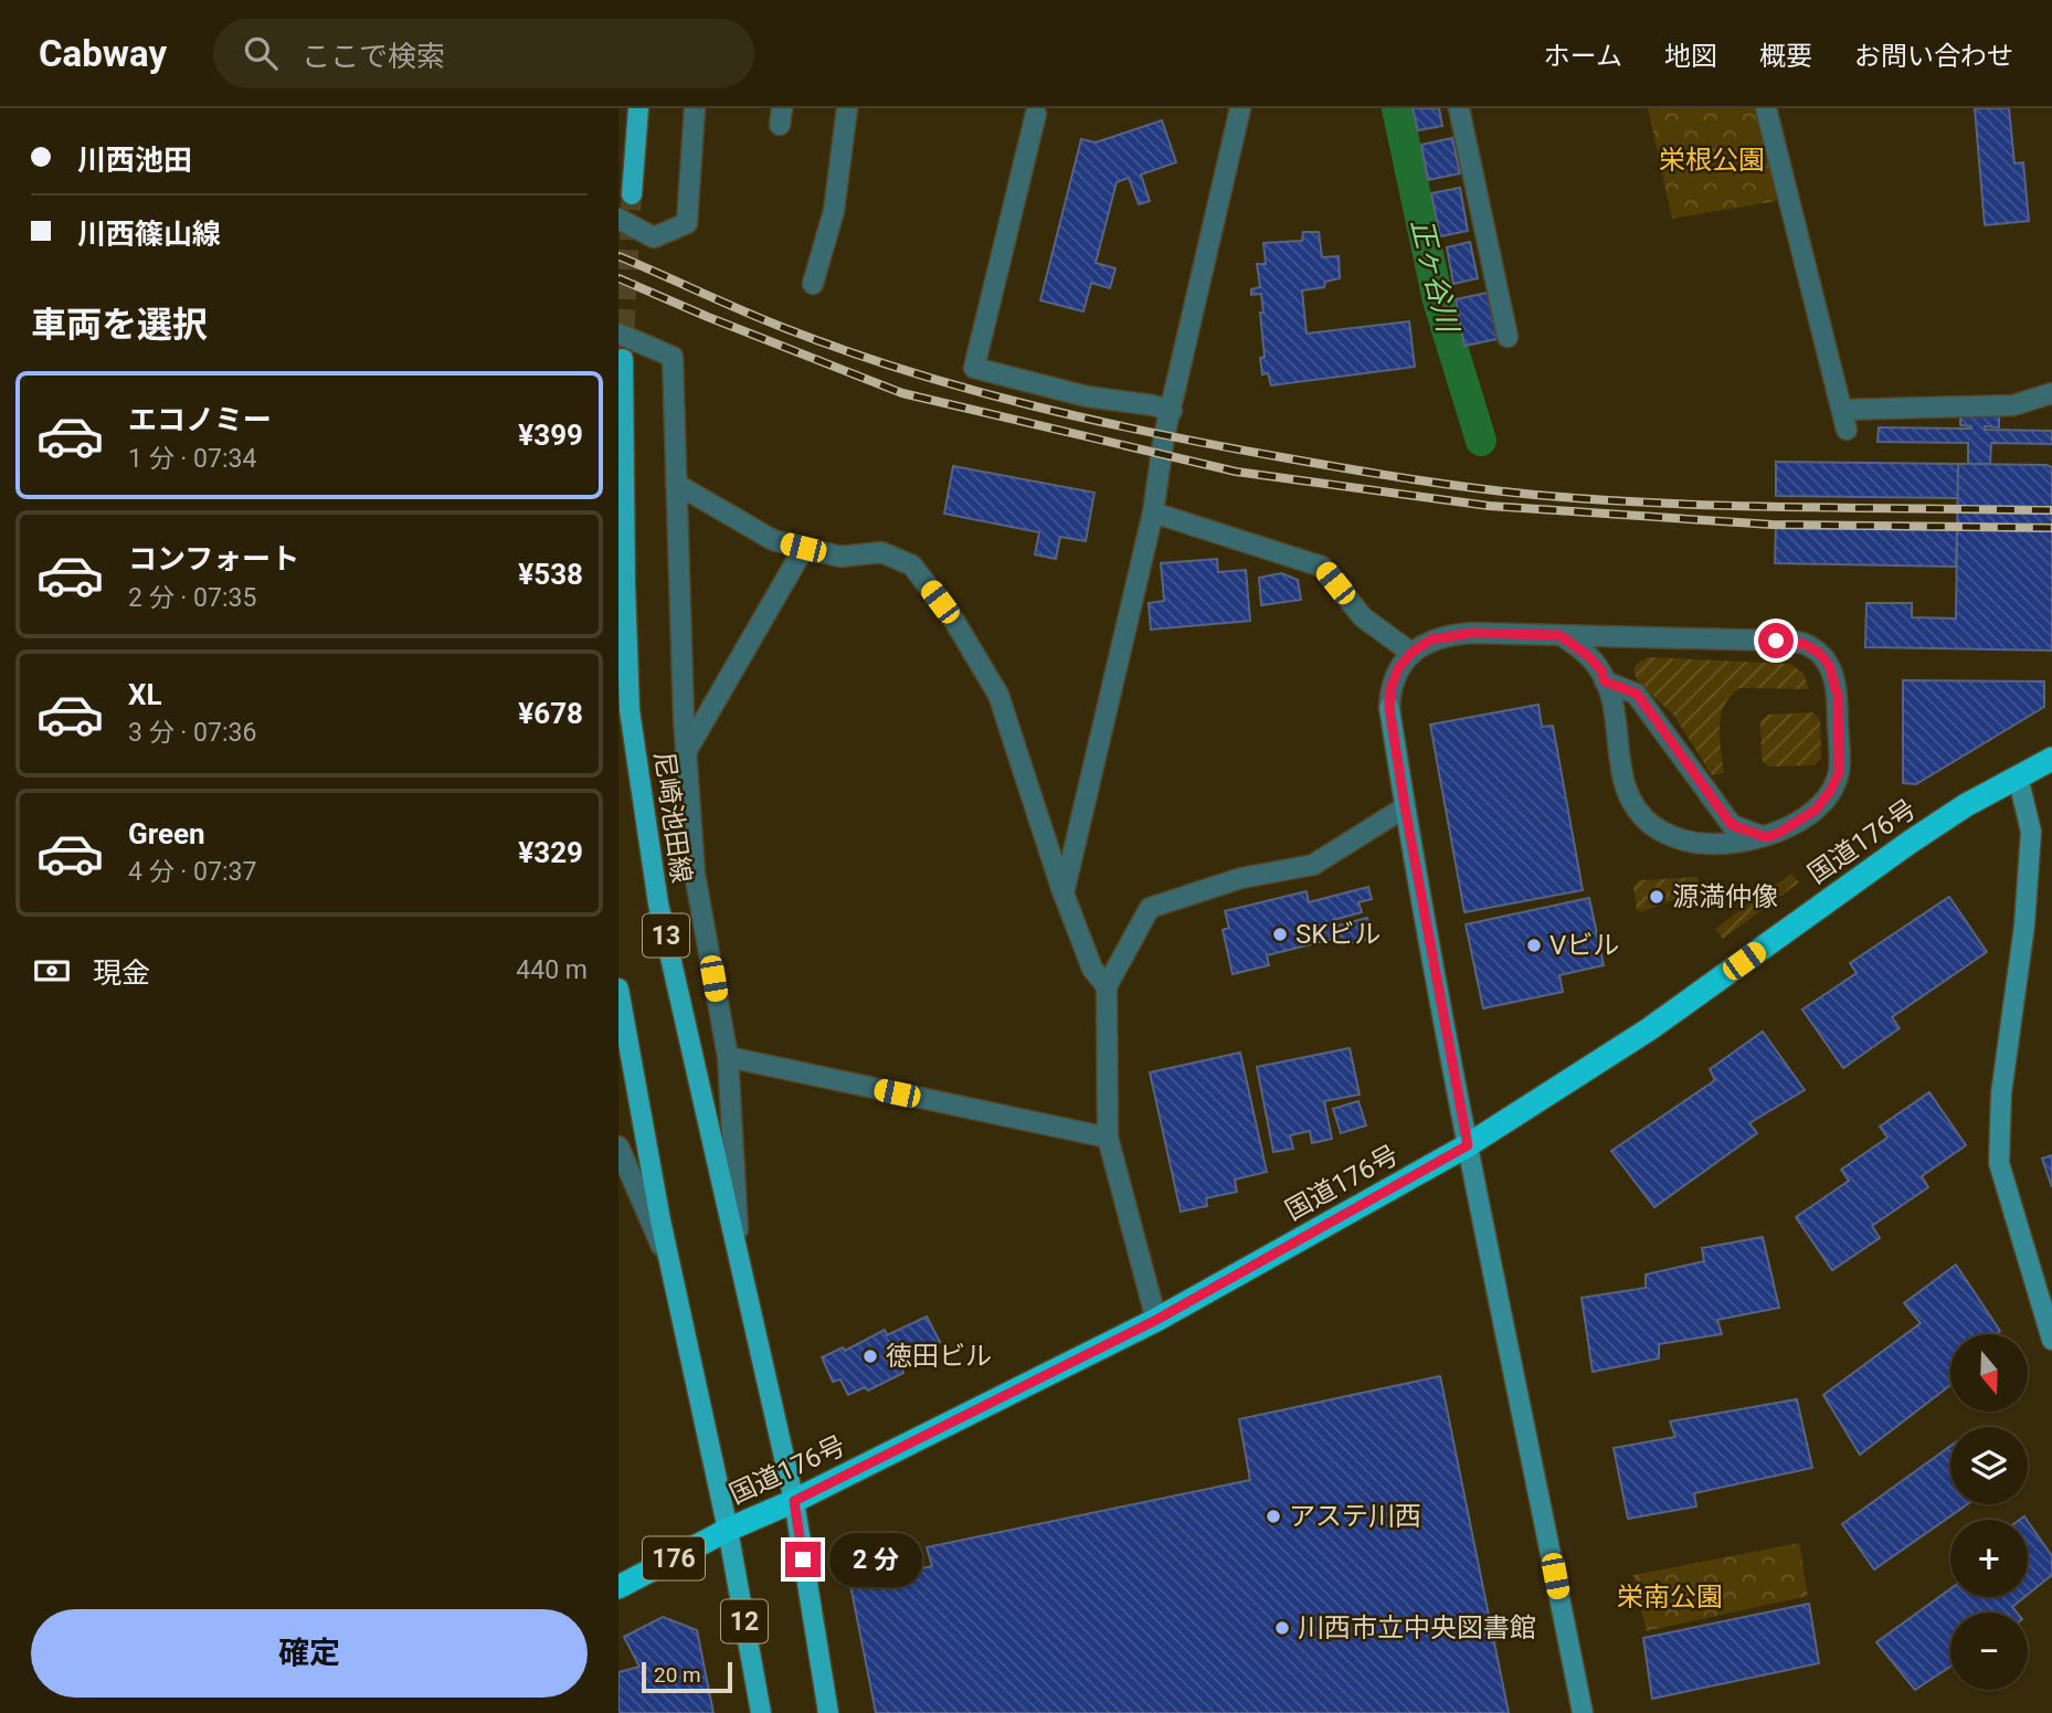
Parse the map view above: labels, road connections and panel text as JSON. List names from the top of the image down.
{
  "streets": {
    "highway": ["国道176号", "176"],
    "main road": ["尼崎池田線", "13", "12"]
  },
  "crossings": [
    ["尼崎池田線", "国道176号"],
    ["国道176号", "13"],
    ["国道176号", "12"],
    ["13", "12"]
  ],
  "water": ["正ヶ谷川"],
  "parks": ["栄根公園", "栄南公園"],
  "places": [
    "源満仲像",
    "SKビル",
    "Vビル",
    "徳田ビル",
    "アステ川西",
    "川西市立中央図書館"
  ],
  "scale_bar": "20 m",
  "north": "bottom",
  "page": {
    "header": "Cabway",
    "search": "ここで検索",
    "nav": [
      "ホーム",
      "地図",
      "概要",
      "お問い合わせ"
    ],
    "banner": ["川西池田", "川西篠山線"],
    "heading": "車両を選択",
    "list": [
      {
        "name": "エコノミー",
        "note": "1 分 · 07:34",
        "value": "¥399"
      },
      {
        "name": "コンフォート",
        "note": "2 分 · 07:35",
        "value": "¥538"
      },
      {
        "name": "XL",
        "note": "3 分 · 07:36",
        "value": "¥678"
      },
      {
        "name": "Green",
        "note": "4 分 · 07:37",
        "value": "¥329"
      }
    ],
    "pay": ["現金", "440 m"],
    "map_buttons": ["+", "−"],
    "bubble": "2 分",
    "buttons": "確定",
    "scale": "20 m"
  }
}
